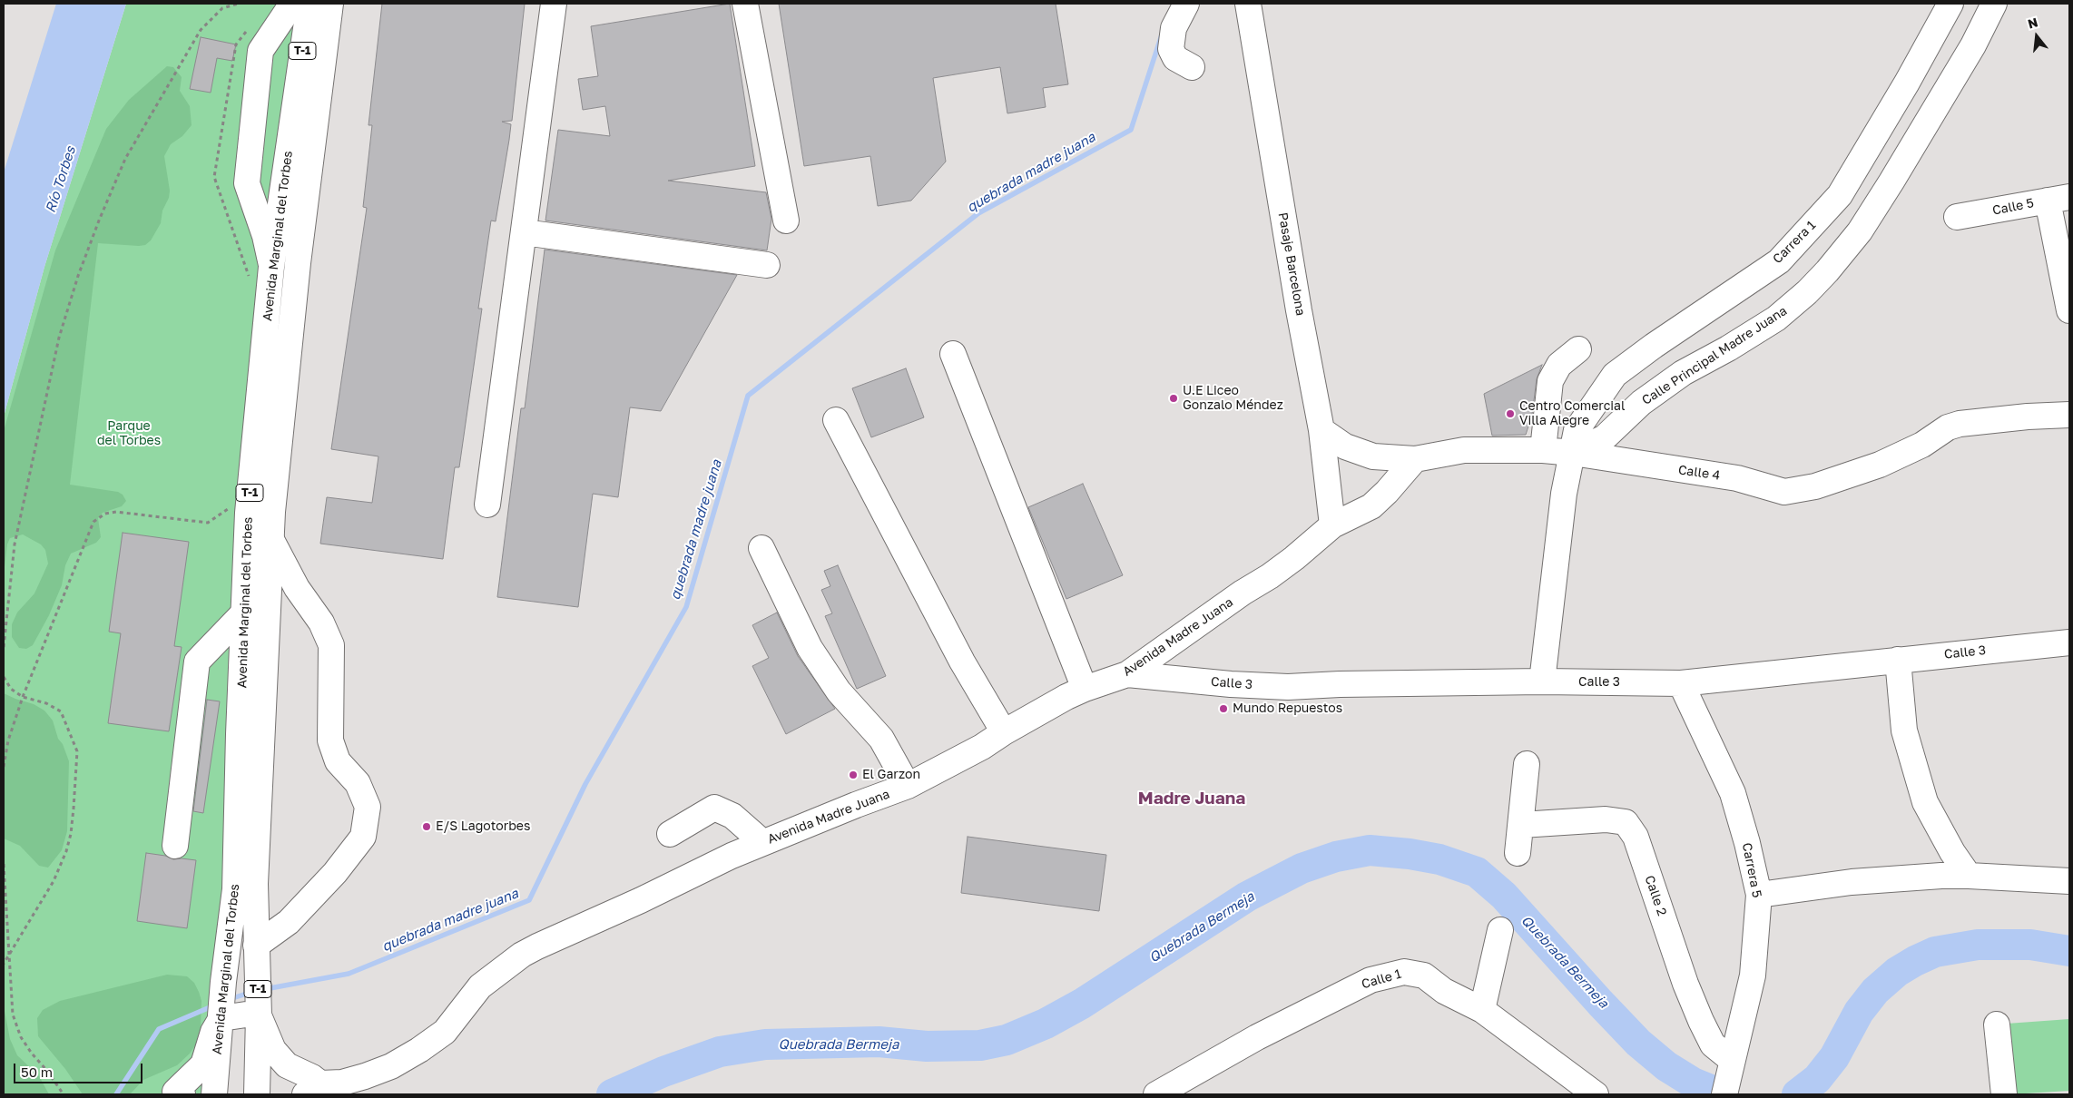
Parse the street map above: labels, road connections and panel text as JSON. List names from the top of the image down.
{
  "streets": {
    "main road": [
      "T-1",
      "Calle 5",
      "Avenida Marginal del Torbes",
      "Carrera 1",
      "Pasaje Barcelona",
      "Calle Principal Madre Juana",
      "Calle 4",
      "Avenida Madre Juana",
      "Calle 3",
      "Carrera 5",
      "Calle 2",
      "Calle 1"
    ]
  },
  "crossings": [
    ["Carrera 1", "Calle Principal Madre Juana"],
    ["Carrera 1", "Calle 4"],
    ["Pasaje Barcelona", "Calle 4"],
    ["Pasaje Barcelona", "Avenida Madre Juana"],
    ["Calle Principal Madre Juana", "Calle 4"],
    ["Calle 4", "Avenida Madre Juana"],
    ["Avenida Madre Juana", "Calle 3"],
    ["Calle 3", "Carrera 5"],
    ["Carrera 5", "Calle 2"]
  ],
  "districts": ["Madre Juana"],
  "water": ["quebrada madre juana", "Río Torbes", "Quebrada Bermeja"],
  "parks": ["Parque del Torbes"],
  "places": [
    "U.E Liceo Gonzalo Méndez",
    "Centro Comercial Villa Alegre",
    "Mundo Repuestos",
    "El Garzon",
    "E/S Lagotorbes"
  ],
  "scale_bar": "50 m",
  "north": "top"
}
